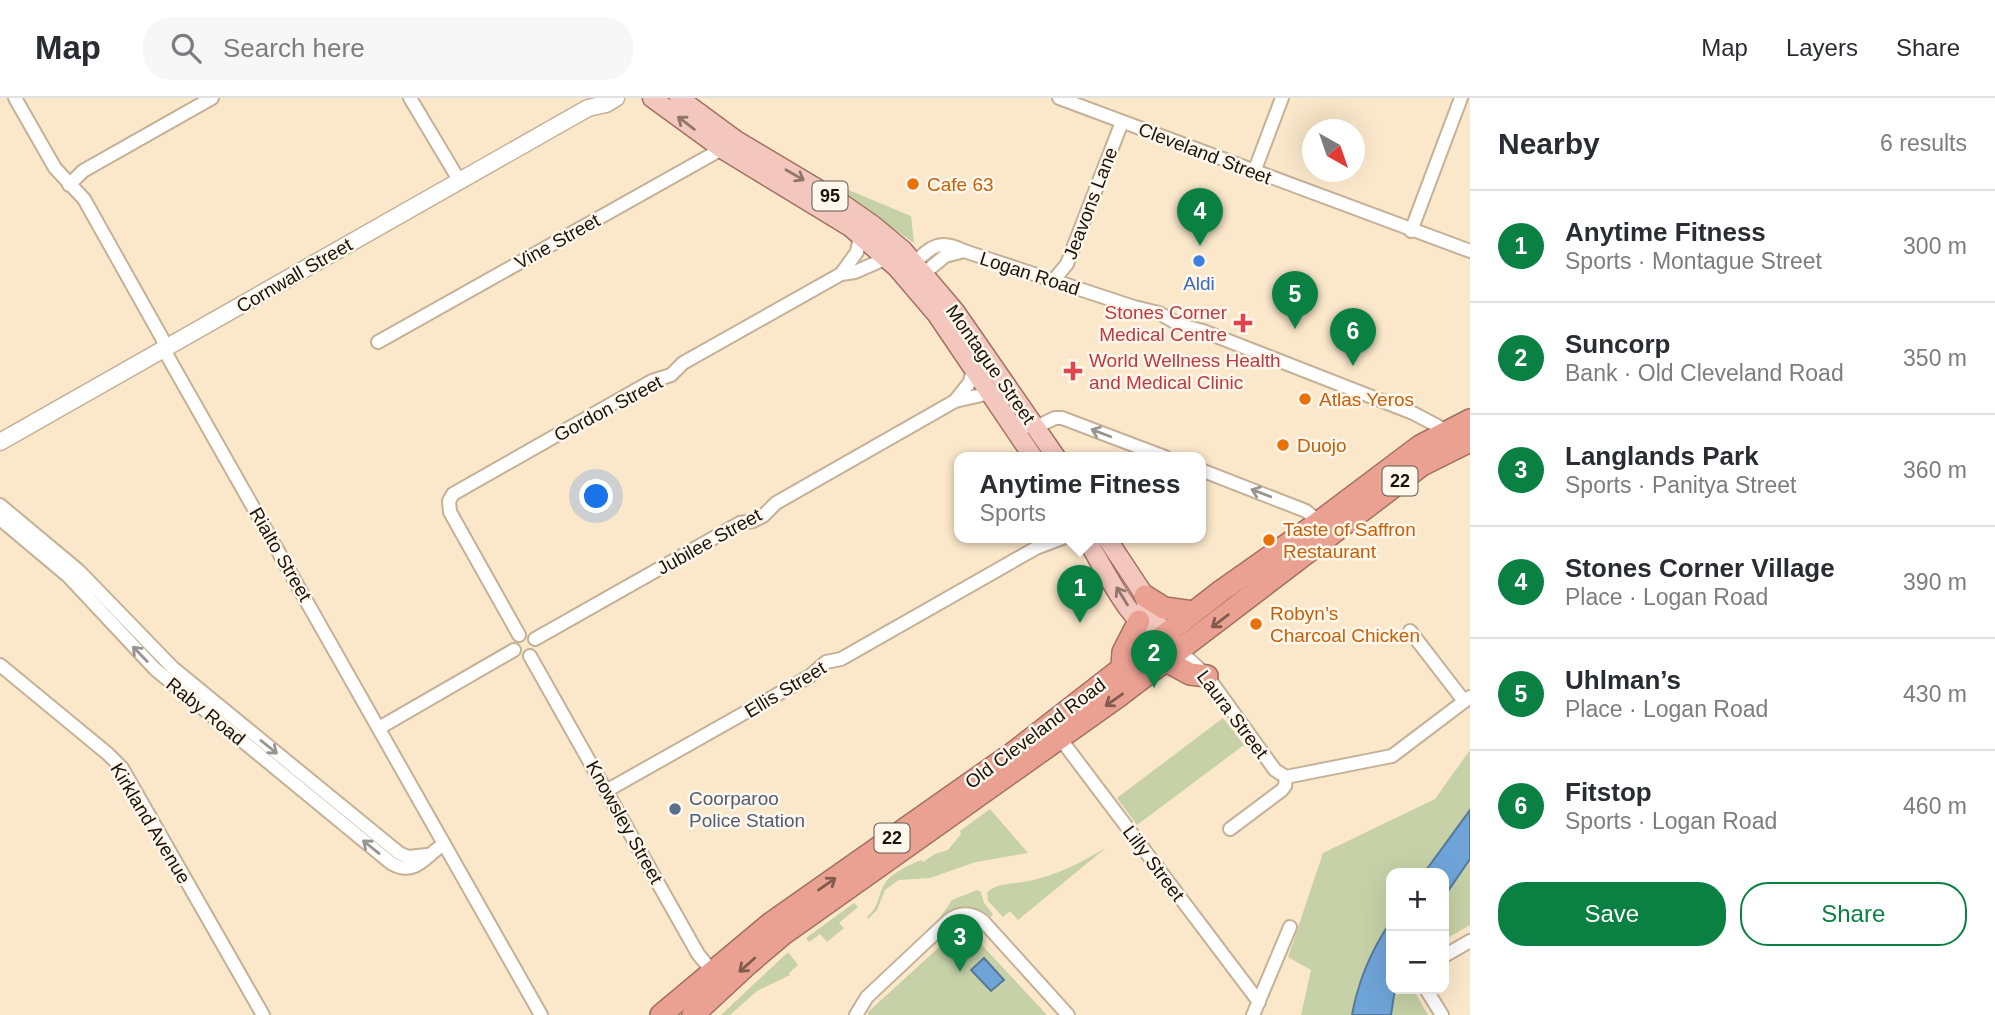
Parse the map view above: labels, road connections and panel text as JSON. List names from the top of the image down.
{
  "streets": {
    "highway": ["22", "Old Cleveland Road"],
    "main road": ["95", "Cornwall Street", "Montague Street"],
    "street": [
      "Cleveland Street",
      "Jeavons Lane",
      "Vine Street",
      "Logan Road",
      "Gordon Street",
      "Jubilee Street",
      "Rialto Street",
      "Ellis Street",
      "Raby Road",
      "Laura Street",
      "Knowsley Street",
      "Kirkland Avenue",
      "Lilly Street"
    ]
  },
  "crossings": [
    ["Cleveland Street", "Jeavons Lane"],
    ["95", "Vine Street"],
    ["95", "Logan Road"],
    ["95", "Montague Street"],
    ["95", "Gordon Street"],
    ["Jeavons Lane", "Logan Road"],
    ["Logan Road", "Montague Street"],
    ["Logan Road", "22"],
    ["Logan Road", "Old Cleveland Road"],
    ["Cornwall Street", "Rialto Street"],
    ["Montague Street", "Jubilee Street"],
    ["Gordon Street", "Jubilee Street"],
    ["Gordon Street", "Knowsley Street"],
    ["22", "Old Cleveland Road"],
    ["Jubilee Street", "Knowsley Street"],
    ["Rialto Street", "Raby Road"],
    ["Ellis Street", "Knowsley Street"],
    ["Old Cleveland Road", "Knowsley Street"],
    ["Old Cleveland Road", "Lilly Street"]
  ],
  "places": {
    "other": [
      "Cafe 63",
      "Aldi",
      "Atlas Yeros",
      "Duojo",
      "Taste of Saffron Restaurant",
      "Robyn’s Charcoal Chicken",
      "Coorparoo Police Station"
    ],
    "health": ["Stones Corner Medical Centre", "World Wellness Health and Medical Clinic"]
  },
  "north": "bottom right",
  "page": {
    "header": "Map",
    "search": "Search here",
    "nav": ["Map", "Layers", "Share"],
    "heading": ["Nearby", "6 results"],
    "pins": [
      "4",
      "5",
      "6",
      "1",
      "2",
      "3"
    ],
    "list": [
      {
        "mark": "1",
        "name": "Anytime Fitness",
        "note": "Sports · Montague Street",
        "value": "300 m"
      },
      {
        "mark": "2",
        "name": "Suncorp",
        "note": "Bank · Old Cleveland Road",
        "value": "350 m"
      },
      {
        "mark": "3",
        "name": "Langlands Park",
        "note": "Sports · Panitya Street",
        "value": "360 m"
      },
      {
        "mark": "4",
        "name": "Stones Corner Village",
        "note": "Place · Logan Road",
        "value": "390 m"
      },
      {
        "mark": "5",
        "name": "Uhlman’s",
        "note": "Place · Logan Road",
        "value": "430 m"
      },
      {
        "mark": "6",
        "name": "Fitstop",
        "note": "Sports · Logan Road",
        "value": "460 m"
      }
    ],
    "popup": ["Anytime Fitness", "Sports"],
    "buttons": ["Save", "Share"],
    "map_buttons": ["+", "−"]
  }
}
